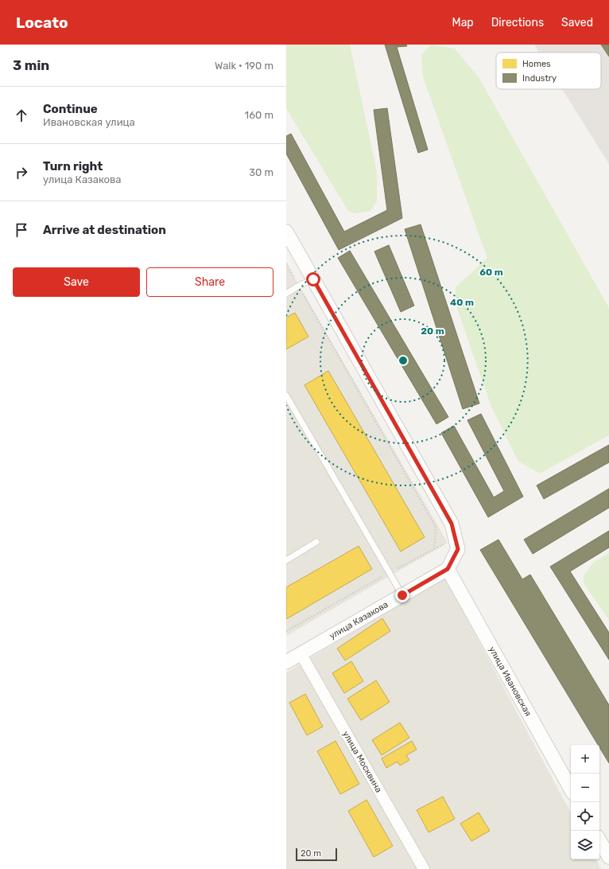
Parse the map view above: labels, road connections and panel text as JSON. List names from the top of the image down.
{
  "streets": {
    "street": ["улица Казакова", "улица Ивановская", "улица Москвина"]
  },
  "crossings": [
    ["улица Казакова", "улица Ивановская"],
    ["улица Казакова", "улица Москвина"]
  ],
  "legend": ["Homes", "Industry"],
  "scale_bar": "20 m",
  "page": {
    "header": "Locato",
    "nav": ["Map", "Directions", "Saved"],
    "heading": ["3 min", "Walk · 190 m"],
    "list": [
      ["Continue", "Ивановская улица", "160 m"],
      ["Turn right", "улица Казакова", "30 m"],
      "Arrive at destination"
    ],
    "buttons": ["Save", "Share"],
    "map_buttons": ["+", "−"],
    "scale": "20 m"
  },
  "rings": ["60 m", "40 m", "20 m"]
}
